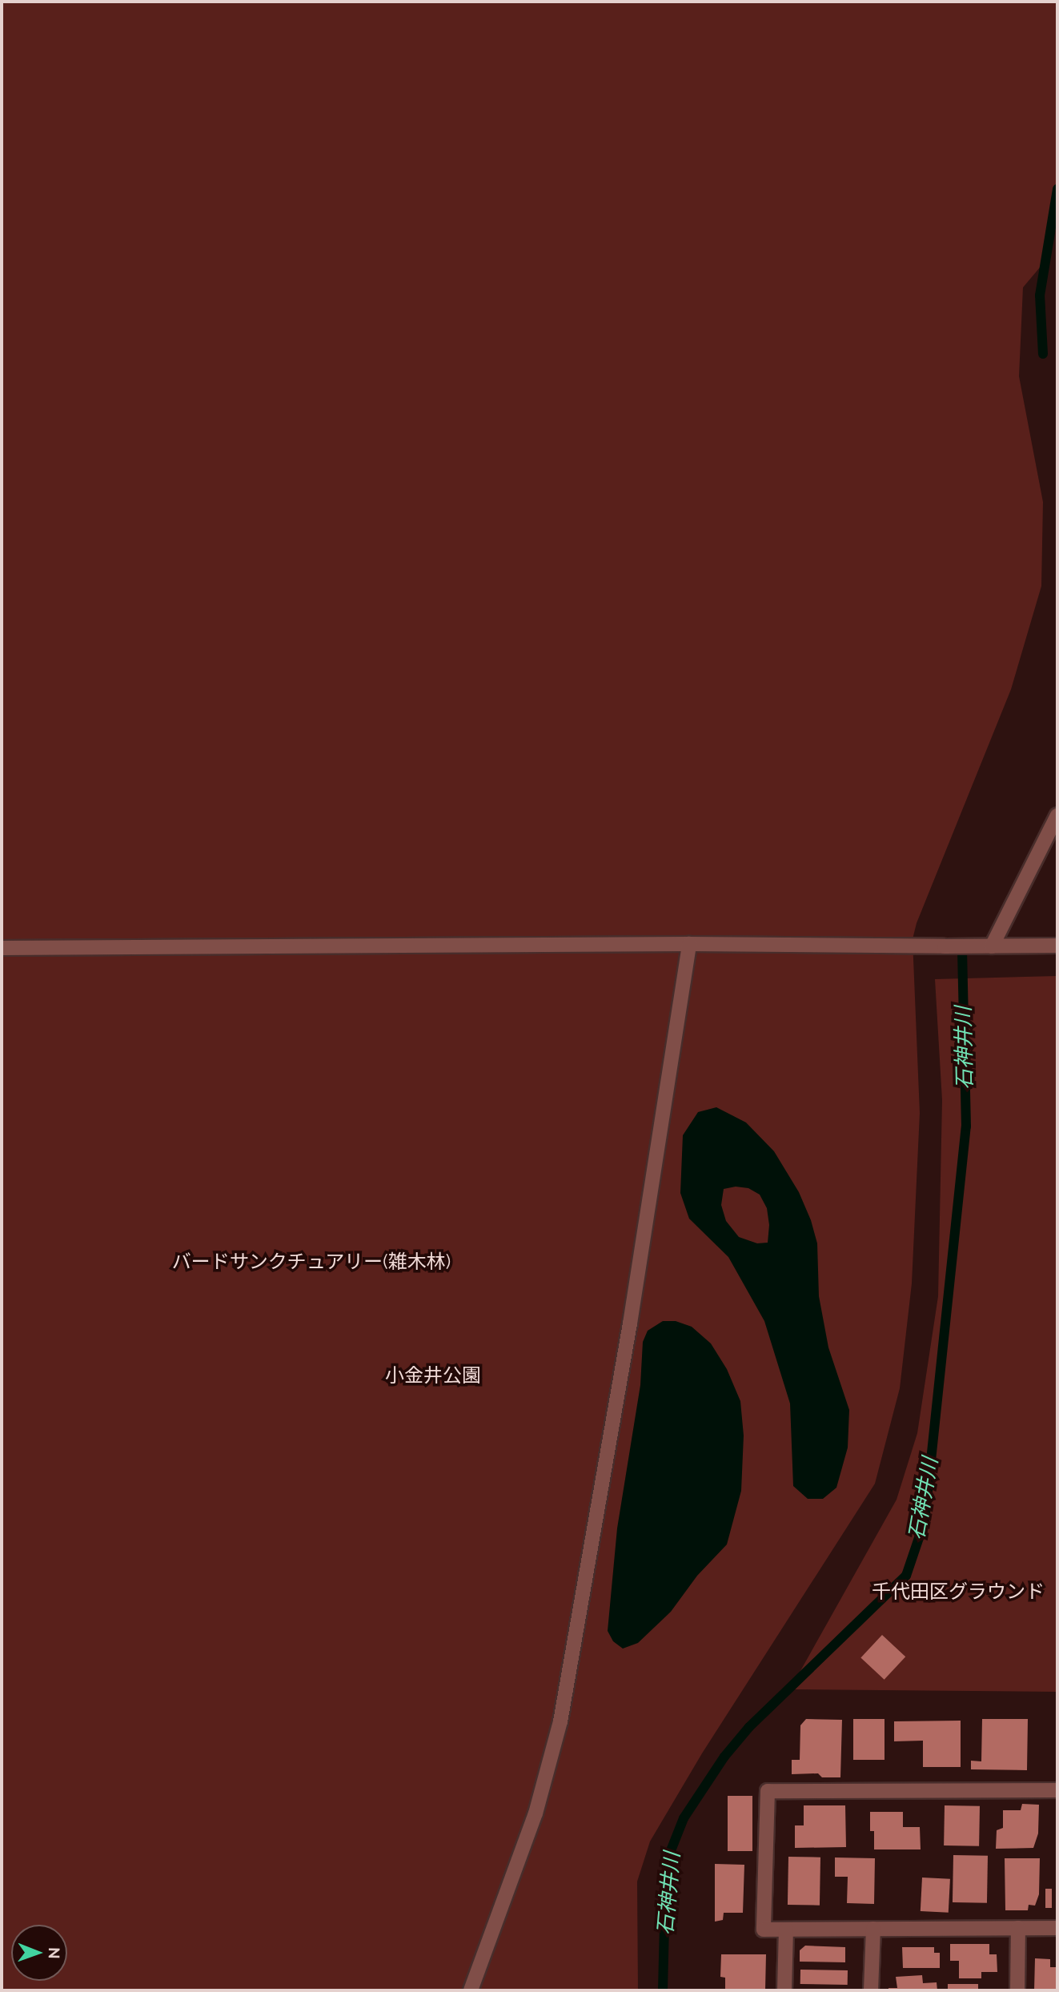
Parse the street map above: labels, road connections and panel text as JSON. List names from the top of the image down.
{
  "water": ["石神井川"],
  "parks": ["バードサンクチュアリー(雑木林)", "小金井公園", "千代田区グラウンド"],
  "north": "right"
}
